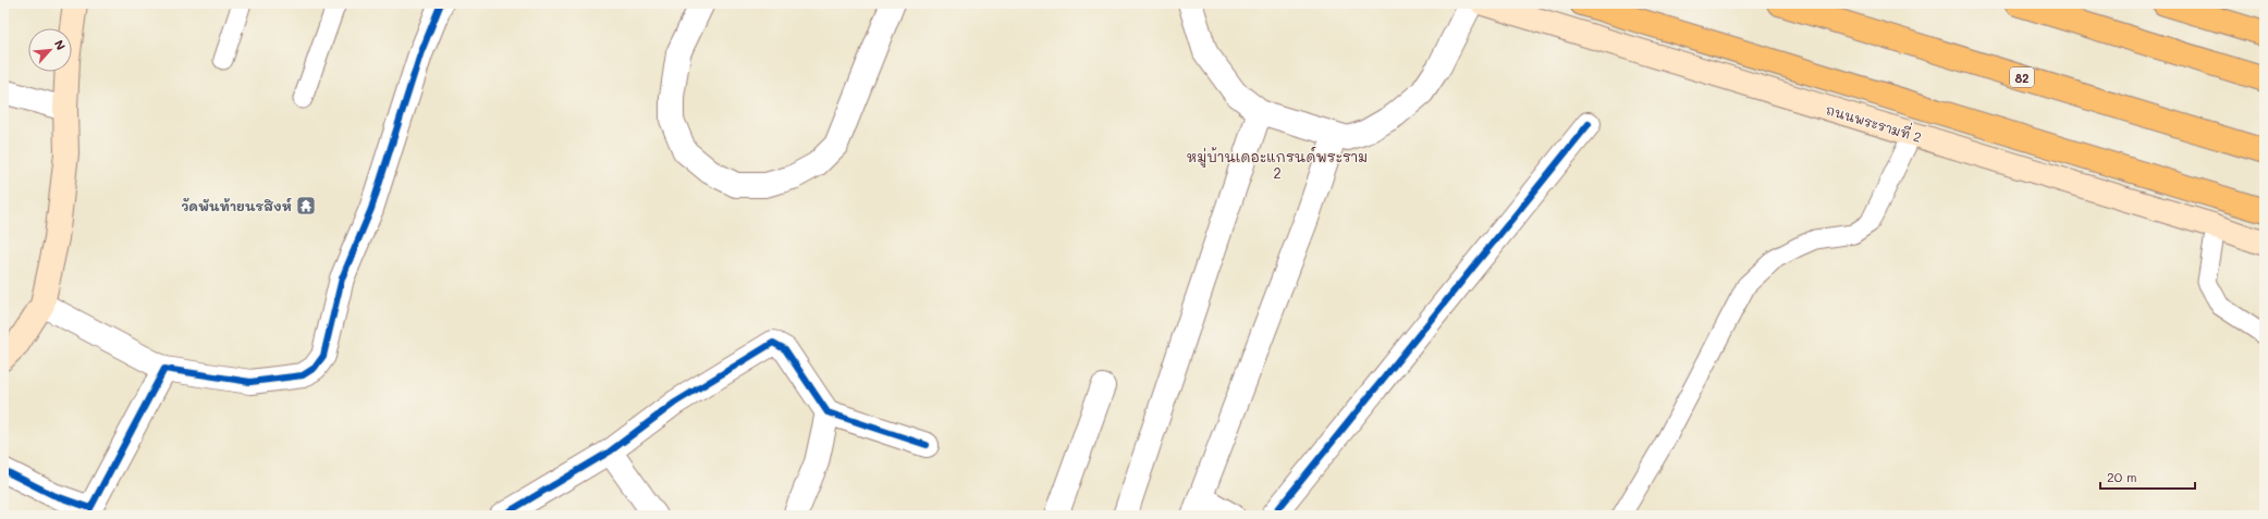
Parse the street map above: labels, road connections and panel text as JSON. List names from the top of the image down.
{
  "streets": {
    "highway": ["82"],
    "main road": ["ถนนพระรามที่ 2"]
  },
  "districts": ["หมู่บ้านเดอะแกรนด์พระราม 2"],
  "places": {
    "temple": ["วัดพันท้ายนรสิงห์"]
  },
  "scale_bar": "20 m",
  "north": "top right"
}
